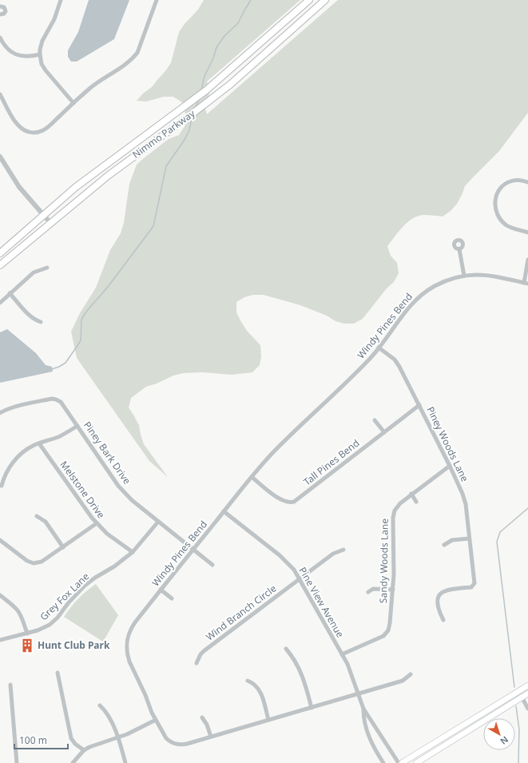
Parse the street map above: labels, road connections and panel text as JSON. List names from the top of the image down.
{
  "streets": {
    "highway": ["Nimmo Parkway"],
    "street": [
      "Windy Pines Bend",
      "Piney Woods Lane",
      "Piney Bark Drive",
      "Tall Pines Bend",
      "Melstone Drive",
      "Sandy Woods Lane",
      "Grey Fox Lane",
      "Pine View Avenue",
      "Wind Branch Circle"
    ]
  },
  "crossings": [
    ["Windy Pines Bend", "Piney Woods Lane"],
    ["Windy Pines Bend", "Piney Bark Drive"],
    ["Windy Pines Bend", "Tall Pines Bend"],
    ["Windy Pines Bend", "Pine View Avenue"],
    ["Piney Woods Lane", "Tall Pines Bend"],
    ["Piney Woods Lane", "Sandy Woods Lane"],
    ["Piney Bark Drive", "Grey Fox Lane"],
    ["Melstone Drive", "Grey Fox Lane"],
    ["Sandy Woods Lane", "Pine View Avenue"],
    ["Pine View Avenue", "Wind Branch Circle"]
  ],
  "places": {
    "building": ["Hunt Club Park"]
  },
  "scale_bar": "100 m",
  "north": "bottom right"
}
